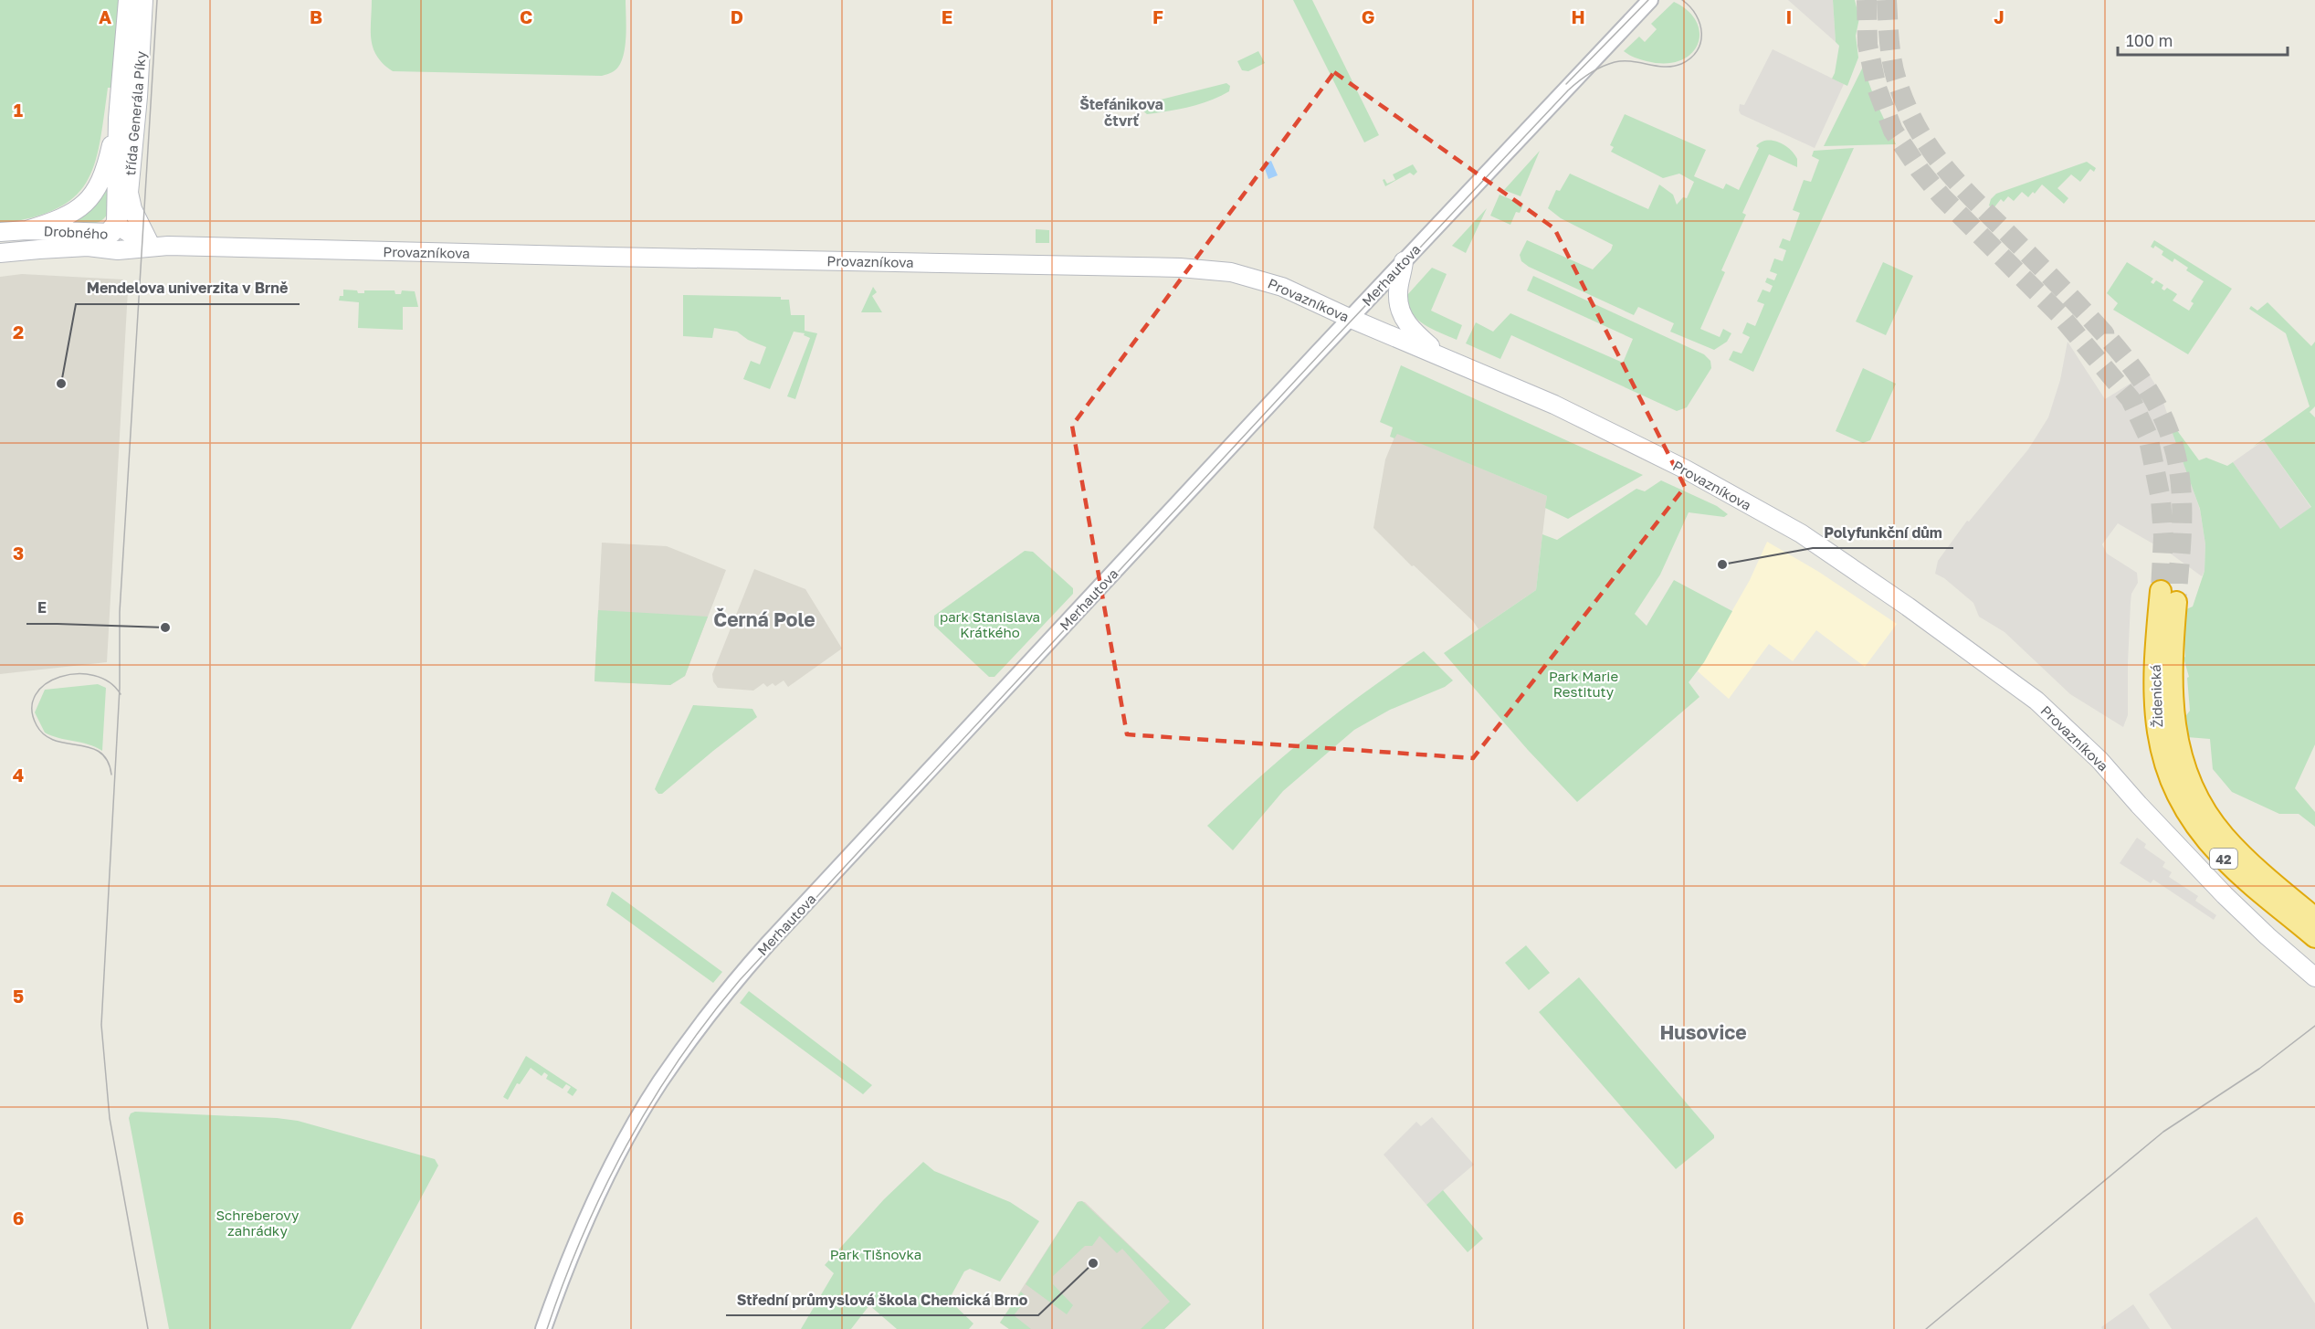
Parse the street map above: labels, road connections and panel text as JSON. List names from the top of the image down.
{
  "streets": {
    "highway": ["Židenická", "42"],
    "main road": ["třída Generála Píky", "Drobného", "Provazníkova"],
    "street": ["Merhautova"]
  },
  "crossings": [
    ["třída Generála Píky", "Drobného"],
    ["Drobného", "Provazníkova"],
    ["Provazníkova", "Merhautova"]
  ],
  "districts": ["Štefánikova čtvrť", "Černá Pole", "Husovice"],
  "parks": [
    "park Stanislava Krátkého",
    "Park Marie Restituty",
    "Schreberovy zahrádky",
    "Park Tišnovka"
  ],
  "places": [
    "Mendelova univerzita v Brně",
    "Polyfunkční dům",
    "E",
    "Střední průmyslová škola Chemická Brno"
  ],
  "scale_bar": "100 m",
  "grid": {
    "columns": [
      "A",
      "B",
      "C",
      "D",
      "E",
      "F",
      "G",
      "H",
      "I",
      "J"
    ],
    "rows": [
      "1",
      "2",
      "3",
      "4",
      "5",
      "6"
    ]
  }
}
